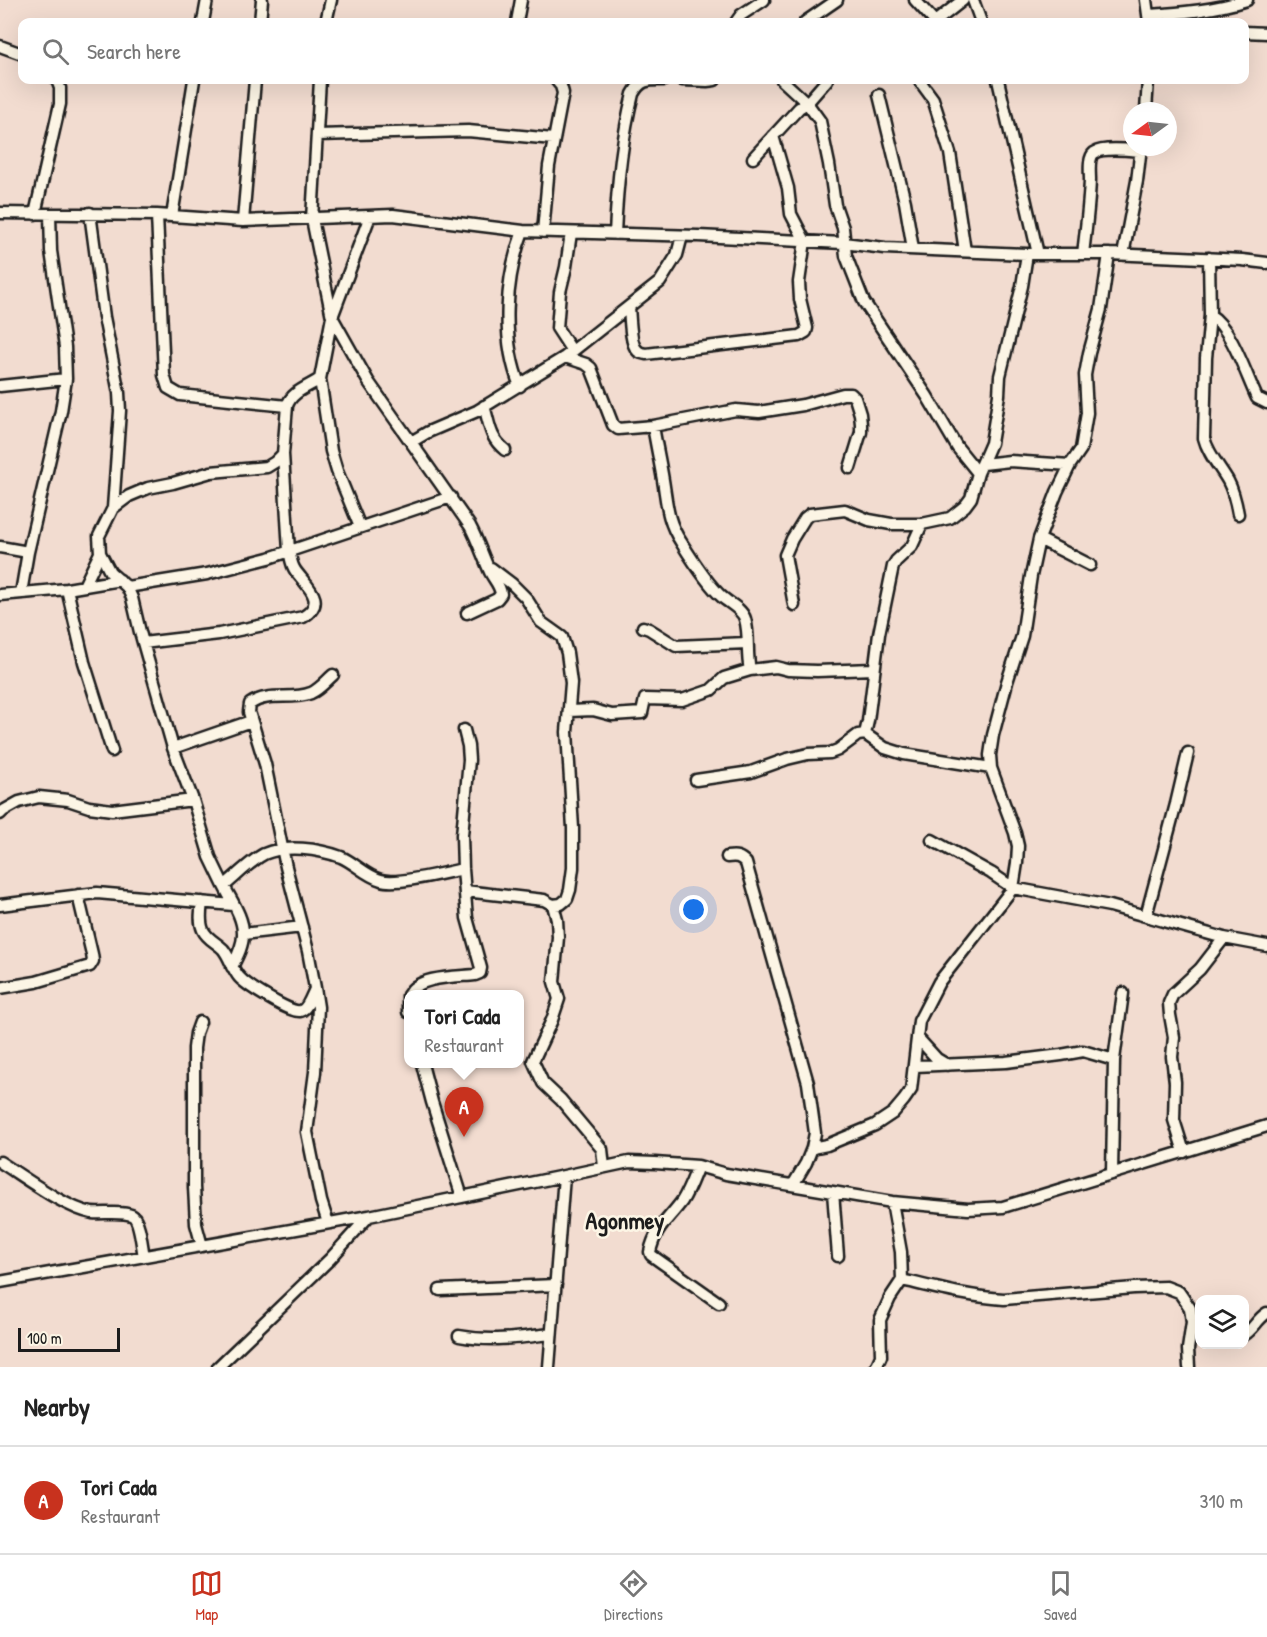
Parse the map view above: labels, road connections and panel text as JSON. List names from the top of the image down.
{
  "districts": ["Agonmey"],
  "scale_bar": "100 m",
  "north": "left",
  "page": {
    "search": "Search here",
    "popup": ["Tori Cada", "Restaurant"],
    "pins": "A",
    "scale": "100 m",
    "heading": "Nearby",
    "list": [
      {
        "mark": "A",
        "name": "Tori Cada",
        "note": "Restaurant",
        "value": "310 m"
      }
    ],
    "nav": ["Map", "Directions", "Saved"]
  }
}
